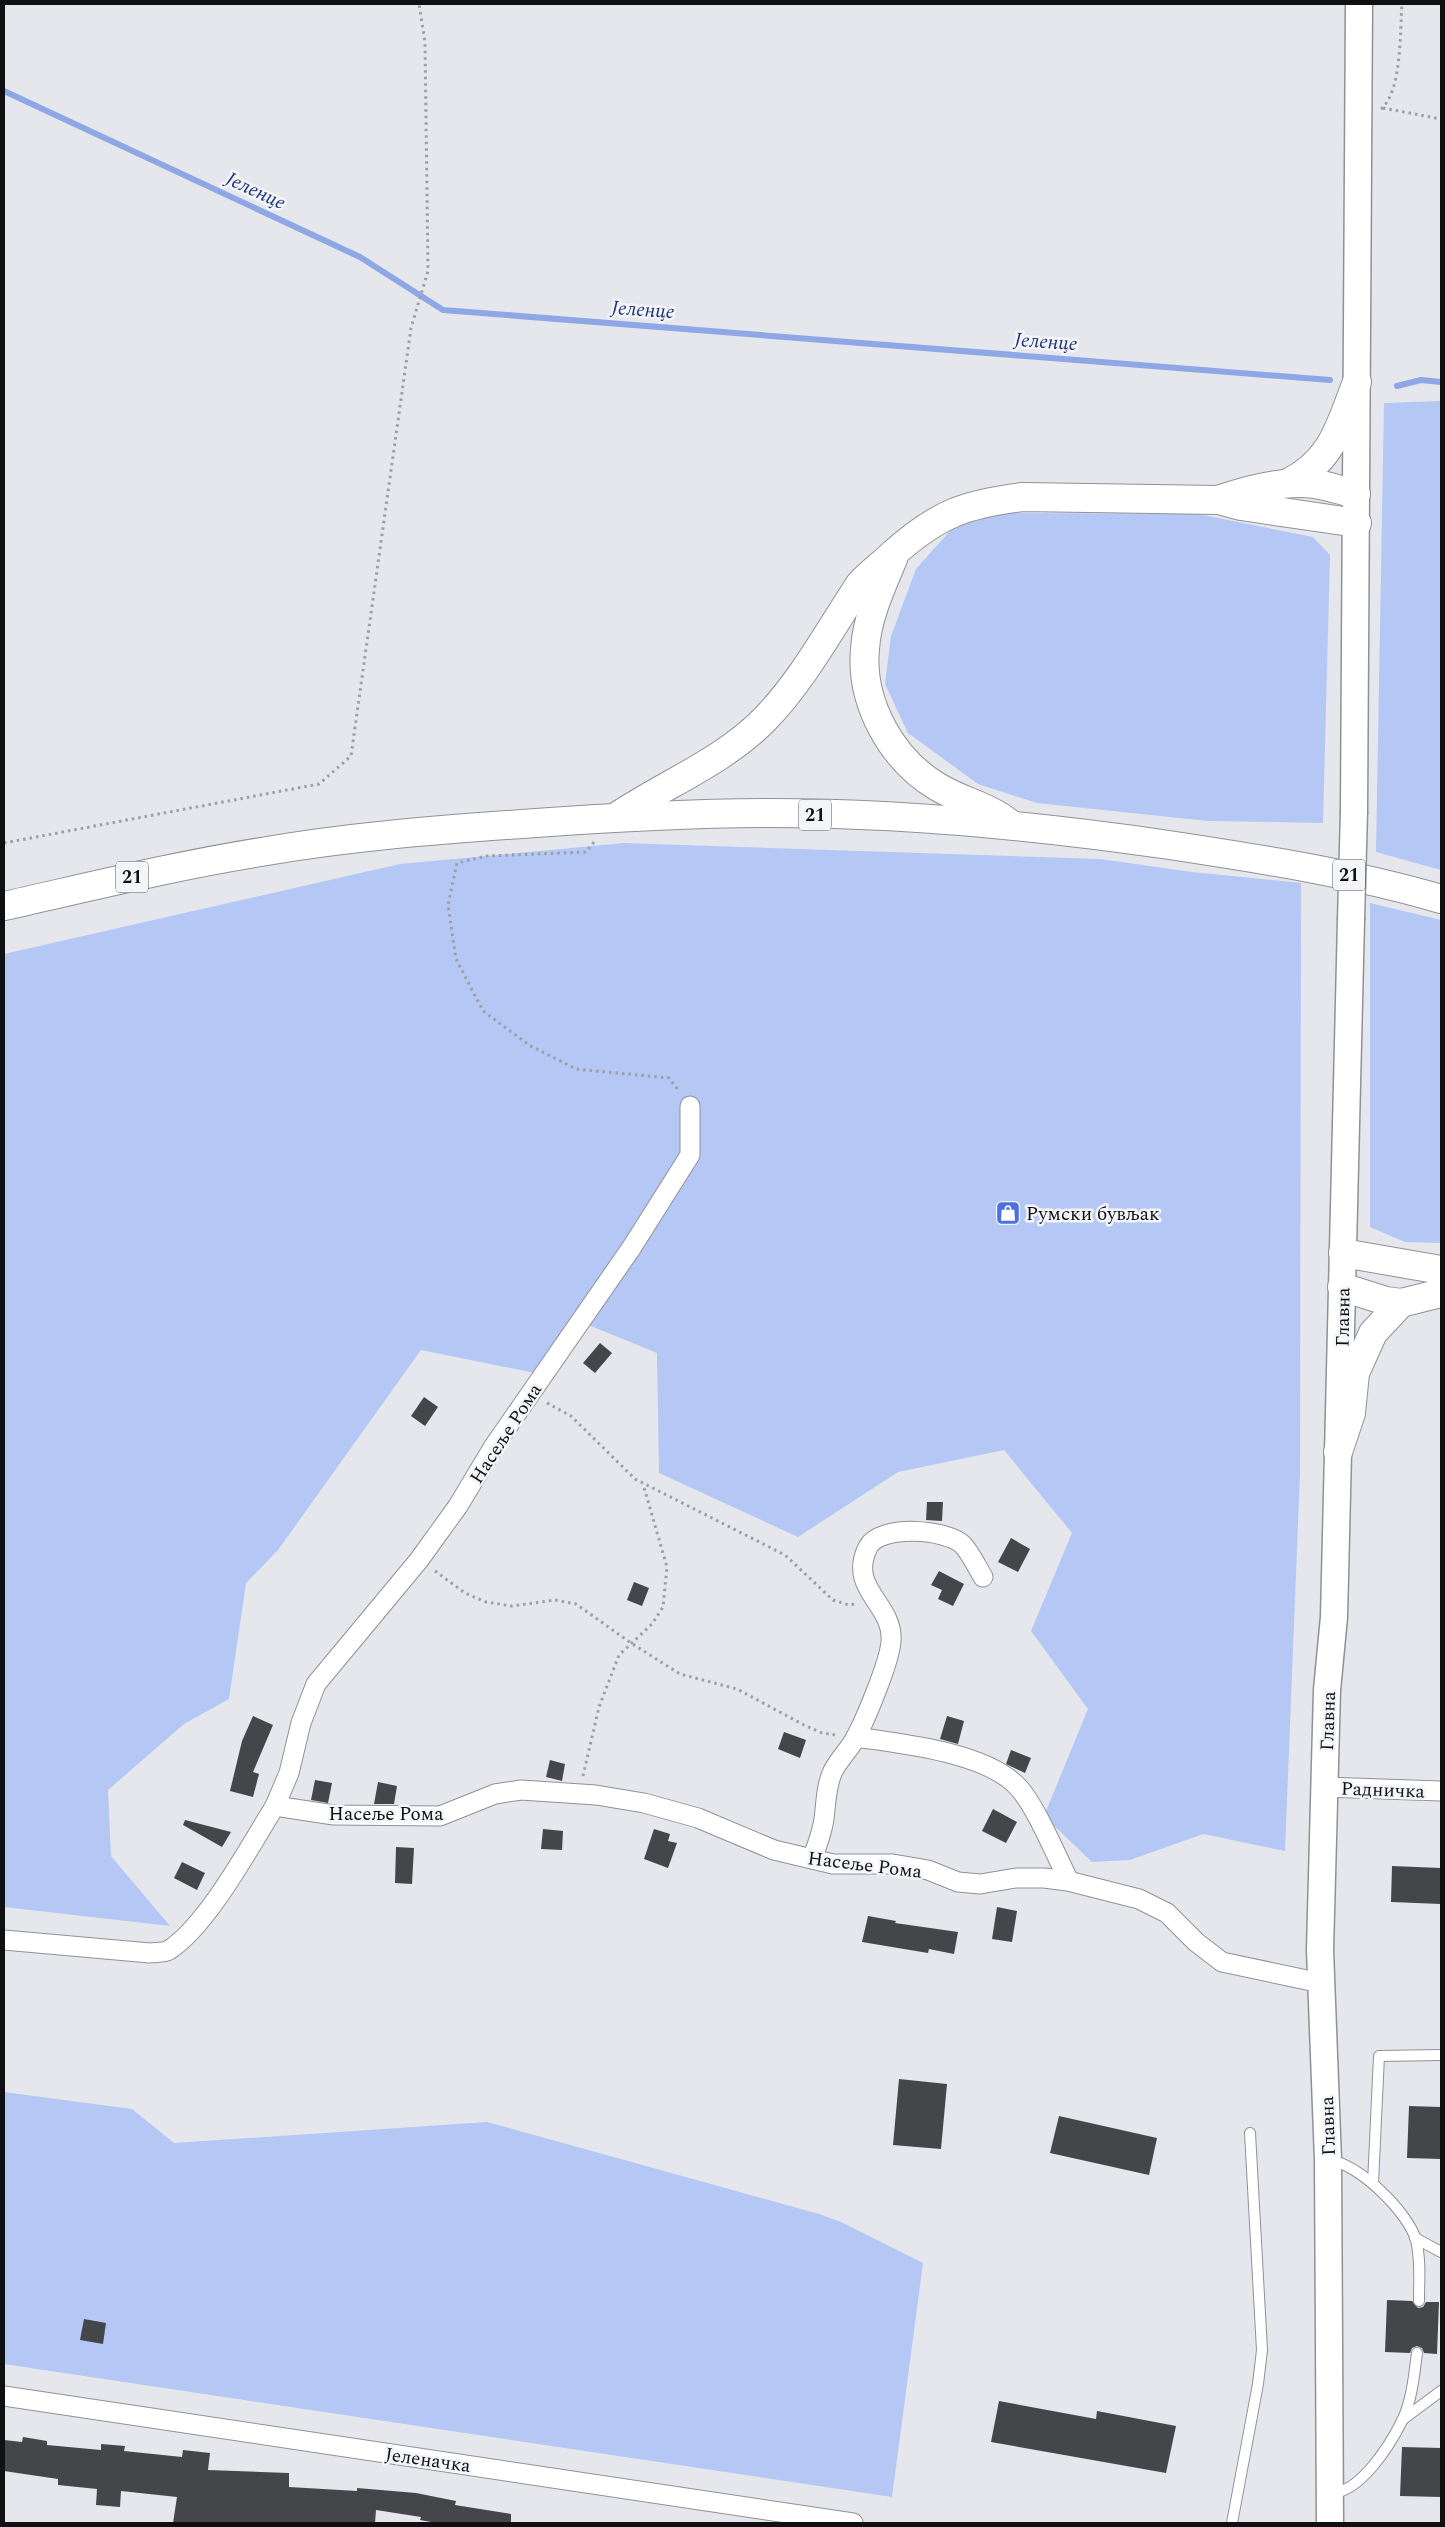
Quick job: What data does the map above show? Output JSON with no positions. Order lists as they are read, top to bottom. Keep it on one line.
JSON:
{"streets":{"main road":["21","Главна"],"street":["Насеље Рома","Радничка","Јеленачка"]},"crossings":[["Главна","Насеље Рома"],["Главна","Радничка"]],"water":["Јеленце"],"places":{"shop":["Румски бувљак"]}}
